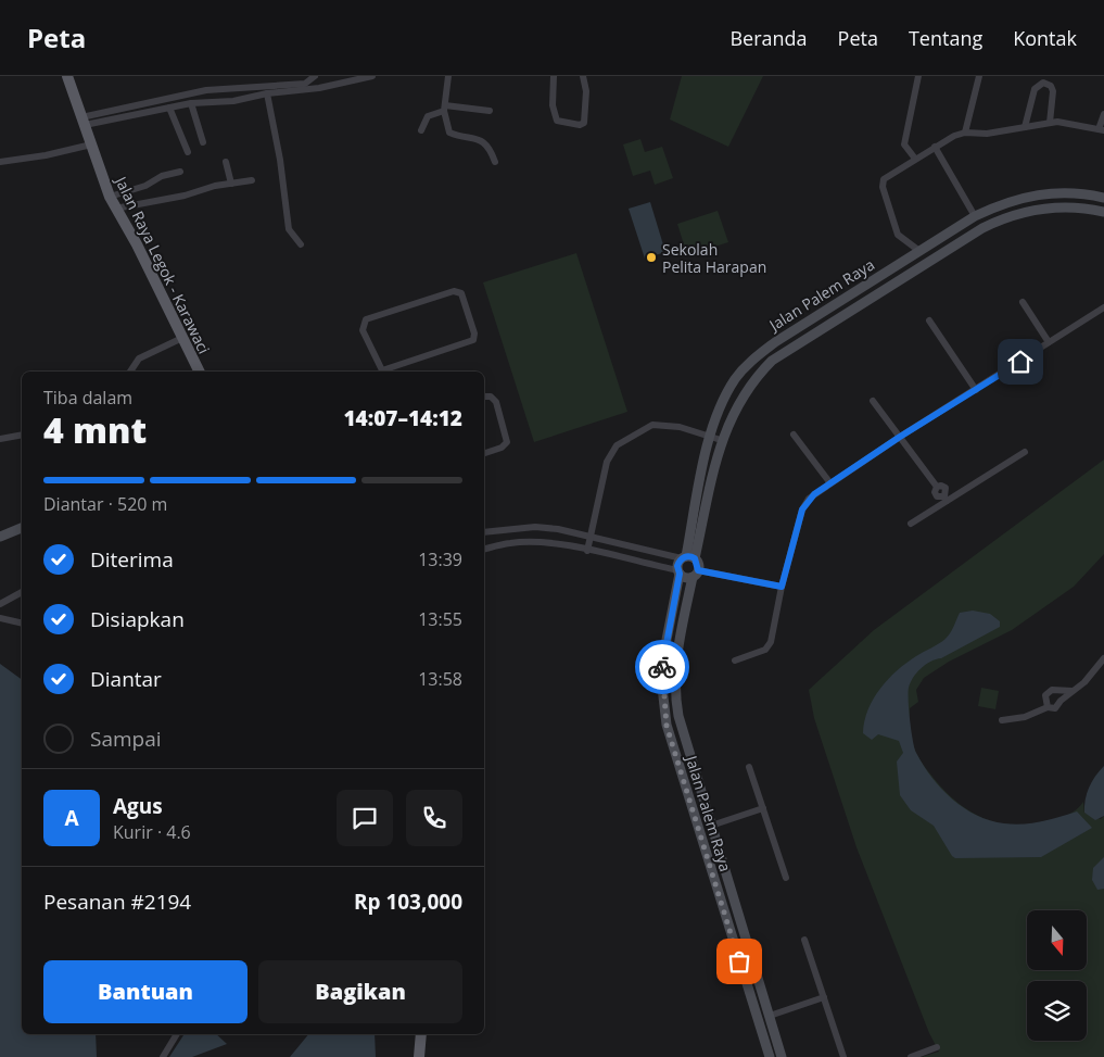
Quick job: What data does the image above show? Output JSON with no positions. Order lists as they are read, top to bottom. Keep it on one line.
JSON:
{"streets":{"main road":["Jalan Raya Legok - Karawaci"],"street":["Jalan Palem Raya"]},"places":["Sekolah Pelita Harapan"],"north":"bottom","page":{"header":"Peta","nav":["Beranda","Peta","Tentang","Kontak"],"heading":["4 mnt","Tiba dalam","14:07–14:12"],"panel":["Agus","Kurir · 4.6","Pesanan #2194","Rp 103,000"],"bar":"Diantar · 520 m","list":[["Diterima","13:39"],["Disiapkan","13:55"],["Diantar","13:58"],"Sampai"],"round":"A","buttons":["Bantuan","Bagikan"]}}
